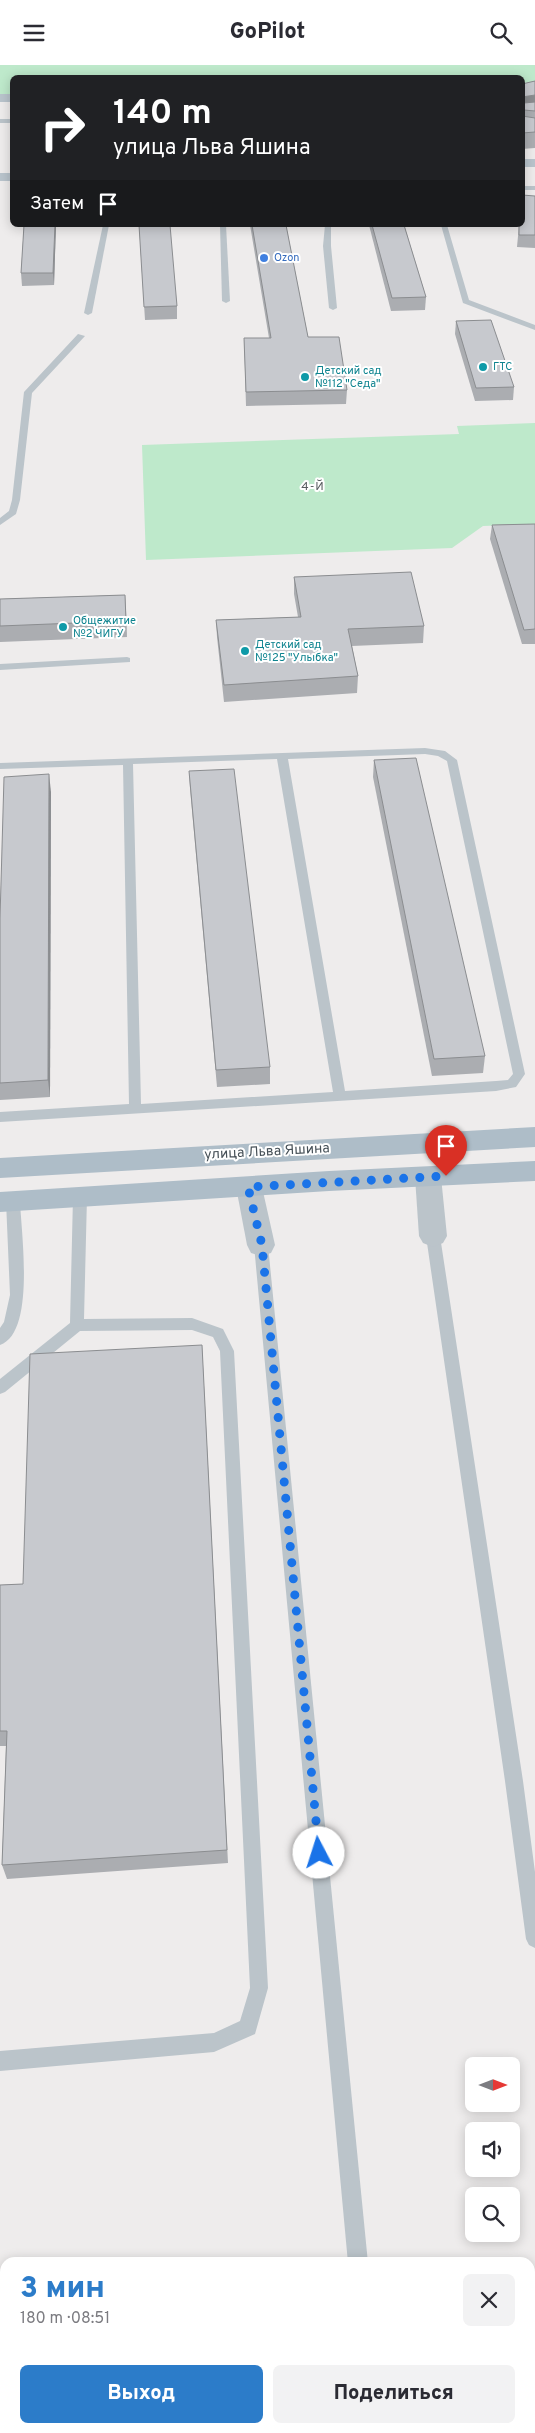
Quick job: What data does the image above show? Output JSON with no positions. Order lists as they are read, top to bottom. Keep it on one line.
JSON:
{"streets":{"main road":["улица Льва Яшина"]},"districts":["4-Й"],"places":["Ozon","ГТС","Детский сад №112 \"Седа\"","Общежитие №2 ЧИГУ","Детский сад №125 \"Улыбка\""],"north":"right","page":{"header":"GoPilot","turn":["140 m","улица Льва Яшина"],"then":"Затем","heading":["3 мин","180 m · 08:51"],"buttons":["Выход","Поделиться"]}}
